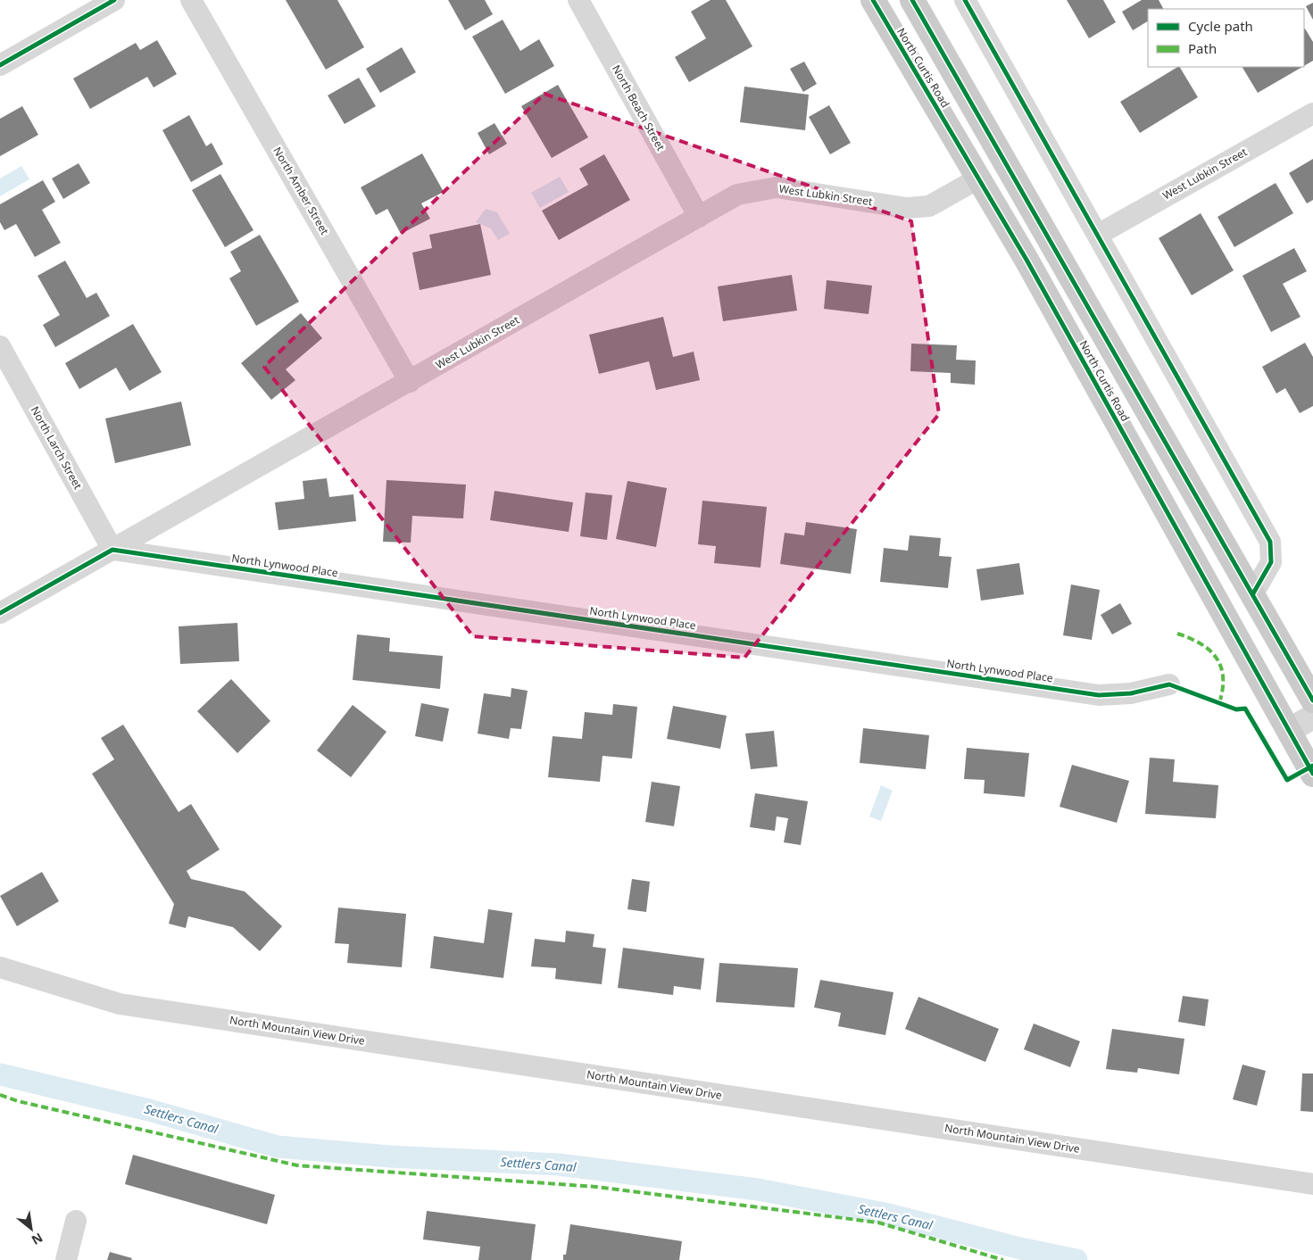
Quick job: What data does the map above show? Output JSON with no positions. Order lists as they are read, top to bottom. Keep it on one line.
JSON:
{"streets":{"main road":["North Curtis Road"],"street":["North Beach Street","West Lubkin Street","North Amber Street","North Larch Street","North Lynwood Place","North Mountain View Drive"]},"crossings":[["North Curtis Road","West Lubkin Street"],["North Beach Street","West Lubkin Street"],["West Lubkin Street","North Amber Street"],["West Lubkin Street","North Larch Street"],["West Lubkin Street","North Lynwood Place"],["North Larch Street","North Lynwood Place"]],"water":["Settlers Canal"],"legend":["Cycle path","Path"],"north":"bottom right"}
